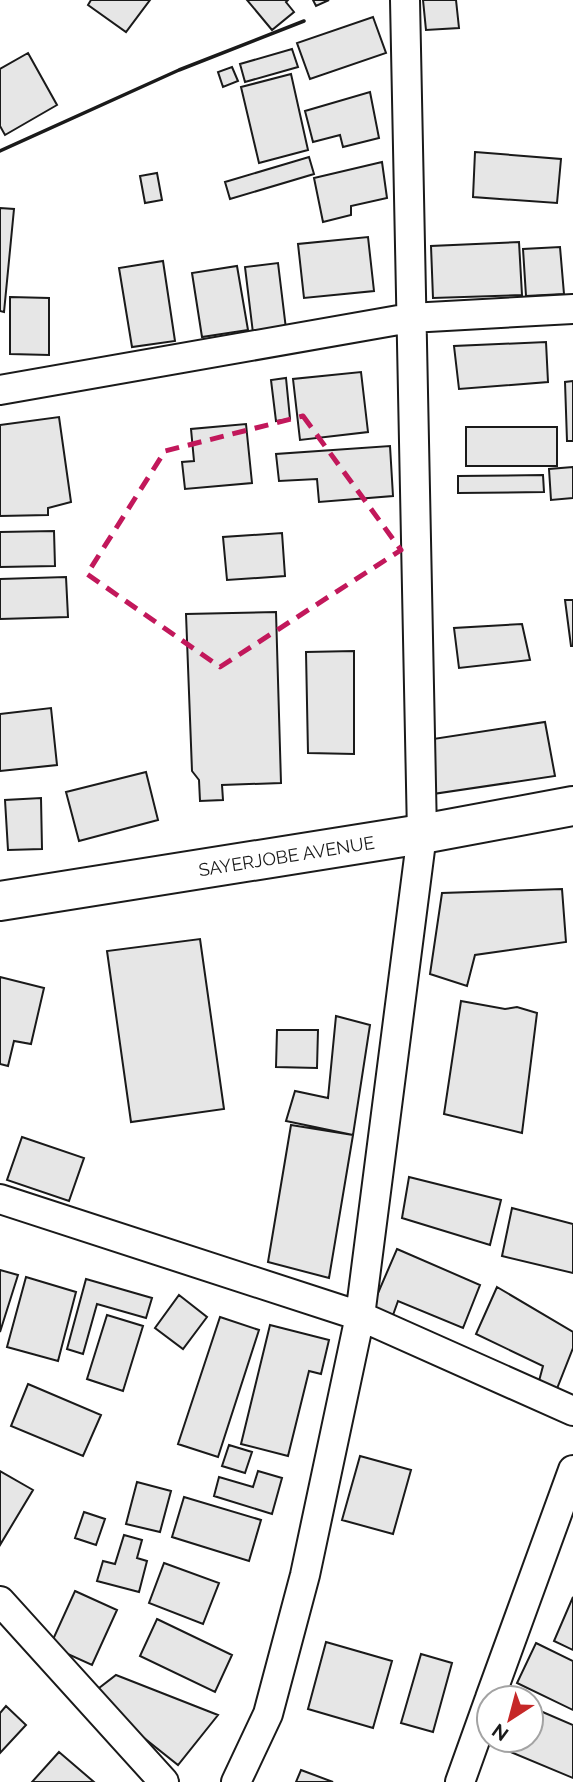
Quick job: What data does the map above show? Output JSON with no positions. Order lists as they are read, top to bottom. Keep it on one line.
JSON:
{"streets":{"main road":["SAYERJOBE AVENUE"]},"north":"bottom left"}
